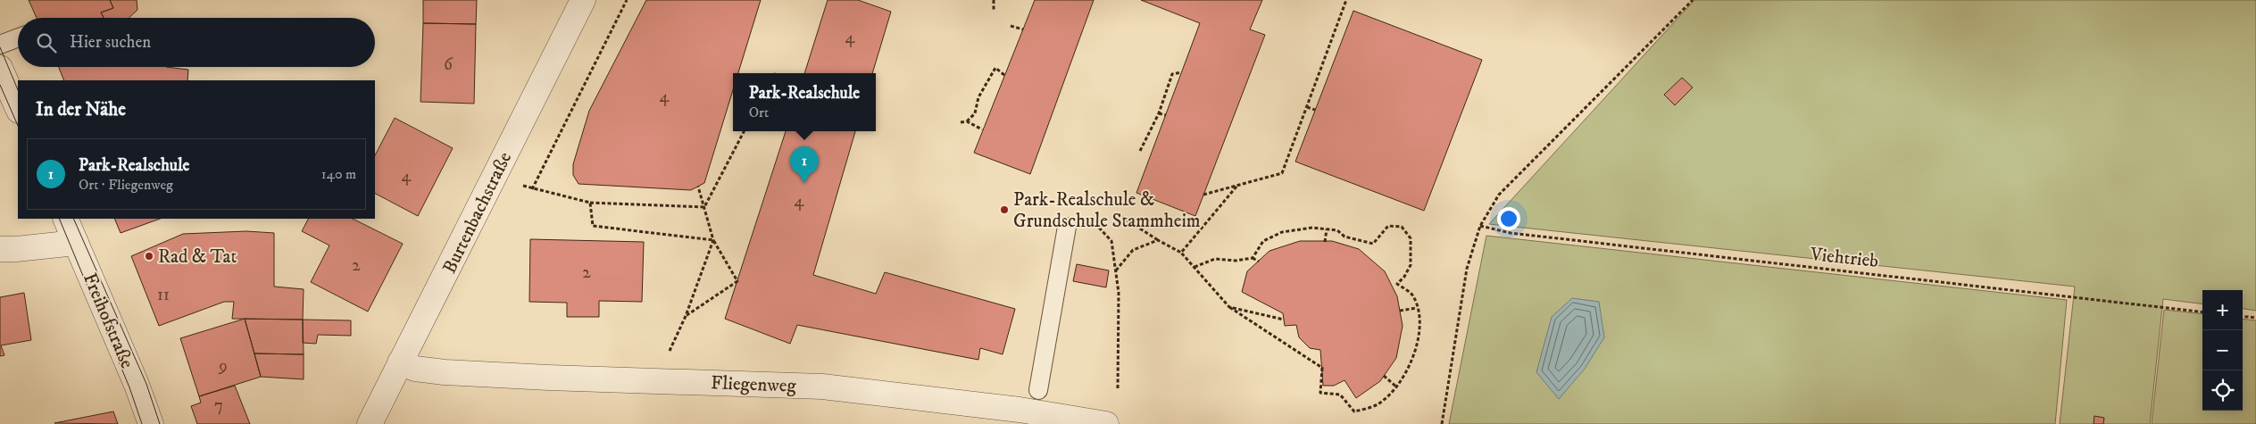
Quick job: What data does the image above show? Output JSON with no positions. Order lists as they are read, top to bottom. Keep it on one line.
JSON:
{"streets":{"street":["Burtenbachstraße","Freihofstraße","Fliegenweg"],"path":["Viehtrieb"]},"crossings":[["Burtenbachstraße","Fliegenweg"]],"places":["Park-Realschule & Grundschule Stammheim","Rad & Tat"],"house_numbers":["4","6","4","4","4","2","2","11","9","7"],"page":{"search":"Hier suchen","popup":["Park-Realschule","Ort"],"heading":"In der Nähe","list":[{"mark":"1","name":"Park-Realschule","note":"Ort · Fliegenweg","value":"140 m"}],"pins":"1","map_buttons":["+","−"]}}
